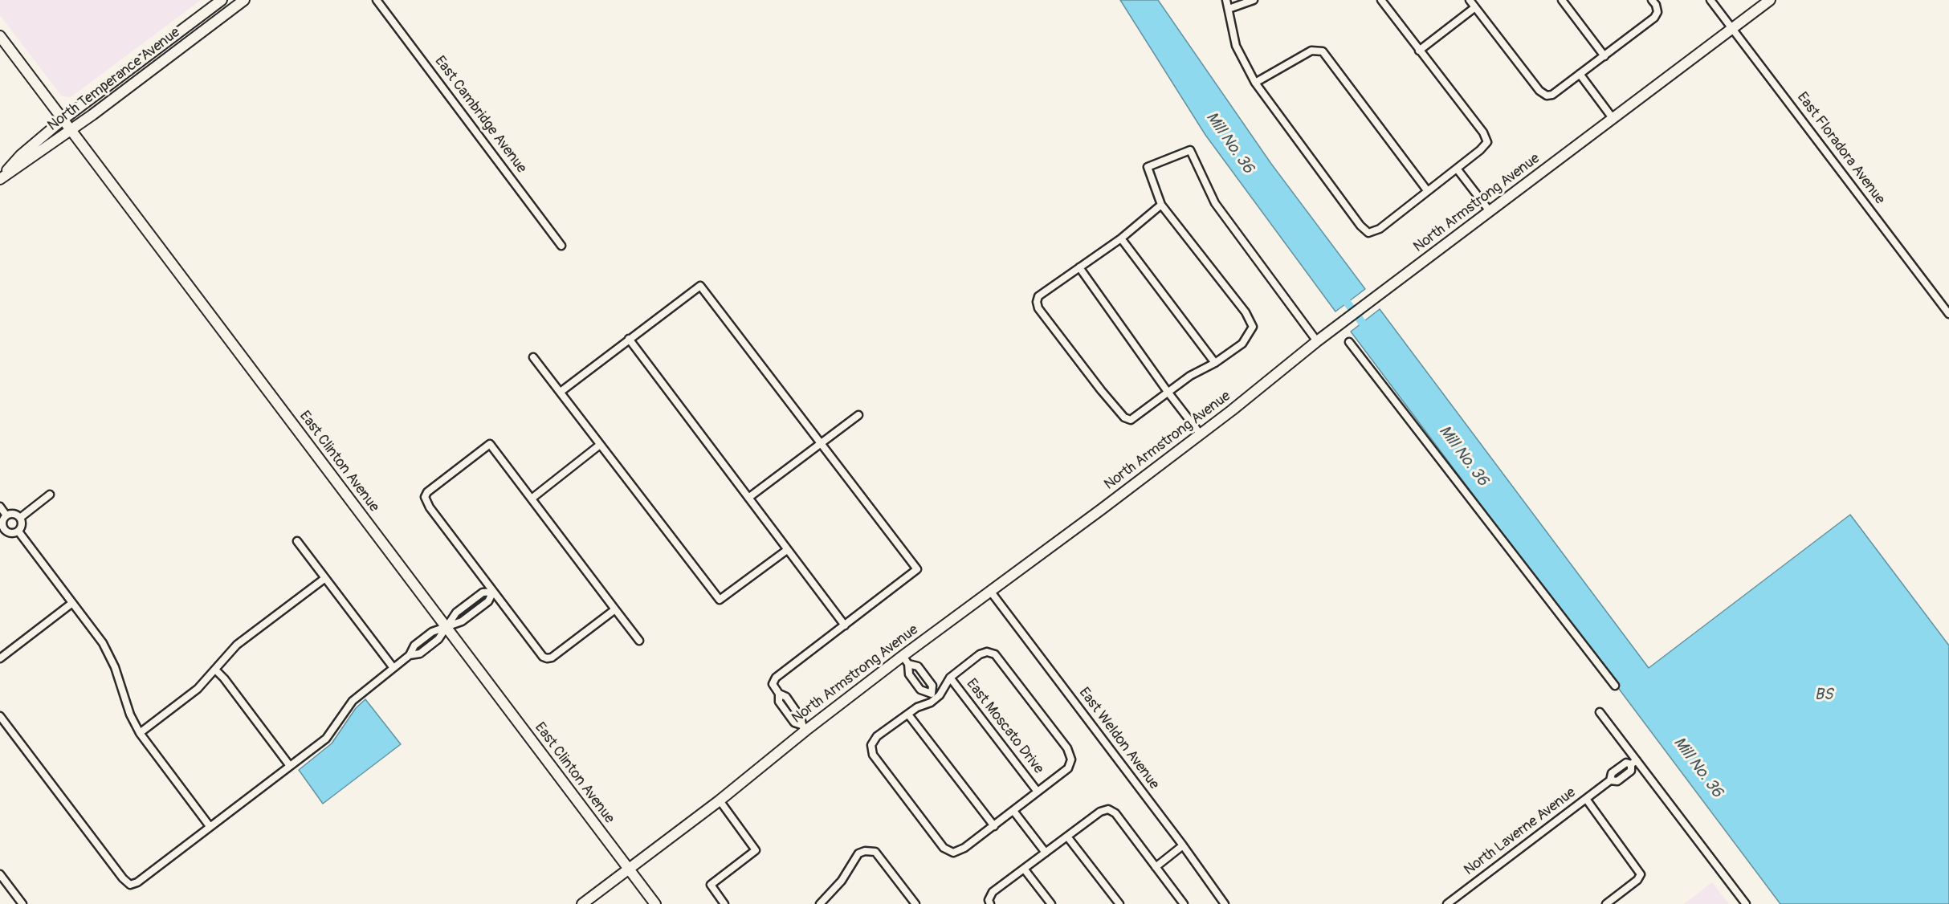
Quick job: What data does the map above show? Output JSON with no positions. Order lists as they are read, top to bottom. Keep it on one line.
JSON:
{"streets":{"street":["North Temperance Avenue","East Cambridge Avenue","East Floradora Avenue","North Armstrong Avenue","East Clinton Avenue","East Moscato Drive","East Weldon Avenue","North Laverne Avenue"]},"crossings":[["North Temperance Avenue","East Clinton Avenue"],["East Floradora Avenue","North Armstrong Avenue"],["North Armstrong Avenue","East Clinton Avenue"],["North Armstrong Avenue","East Weldon Avenue"]],"water":["Mill No. 36","BS"]}
